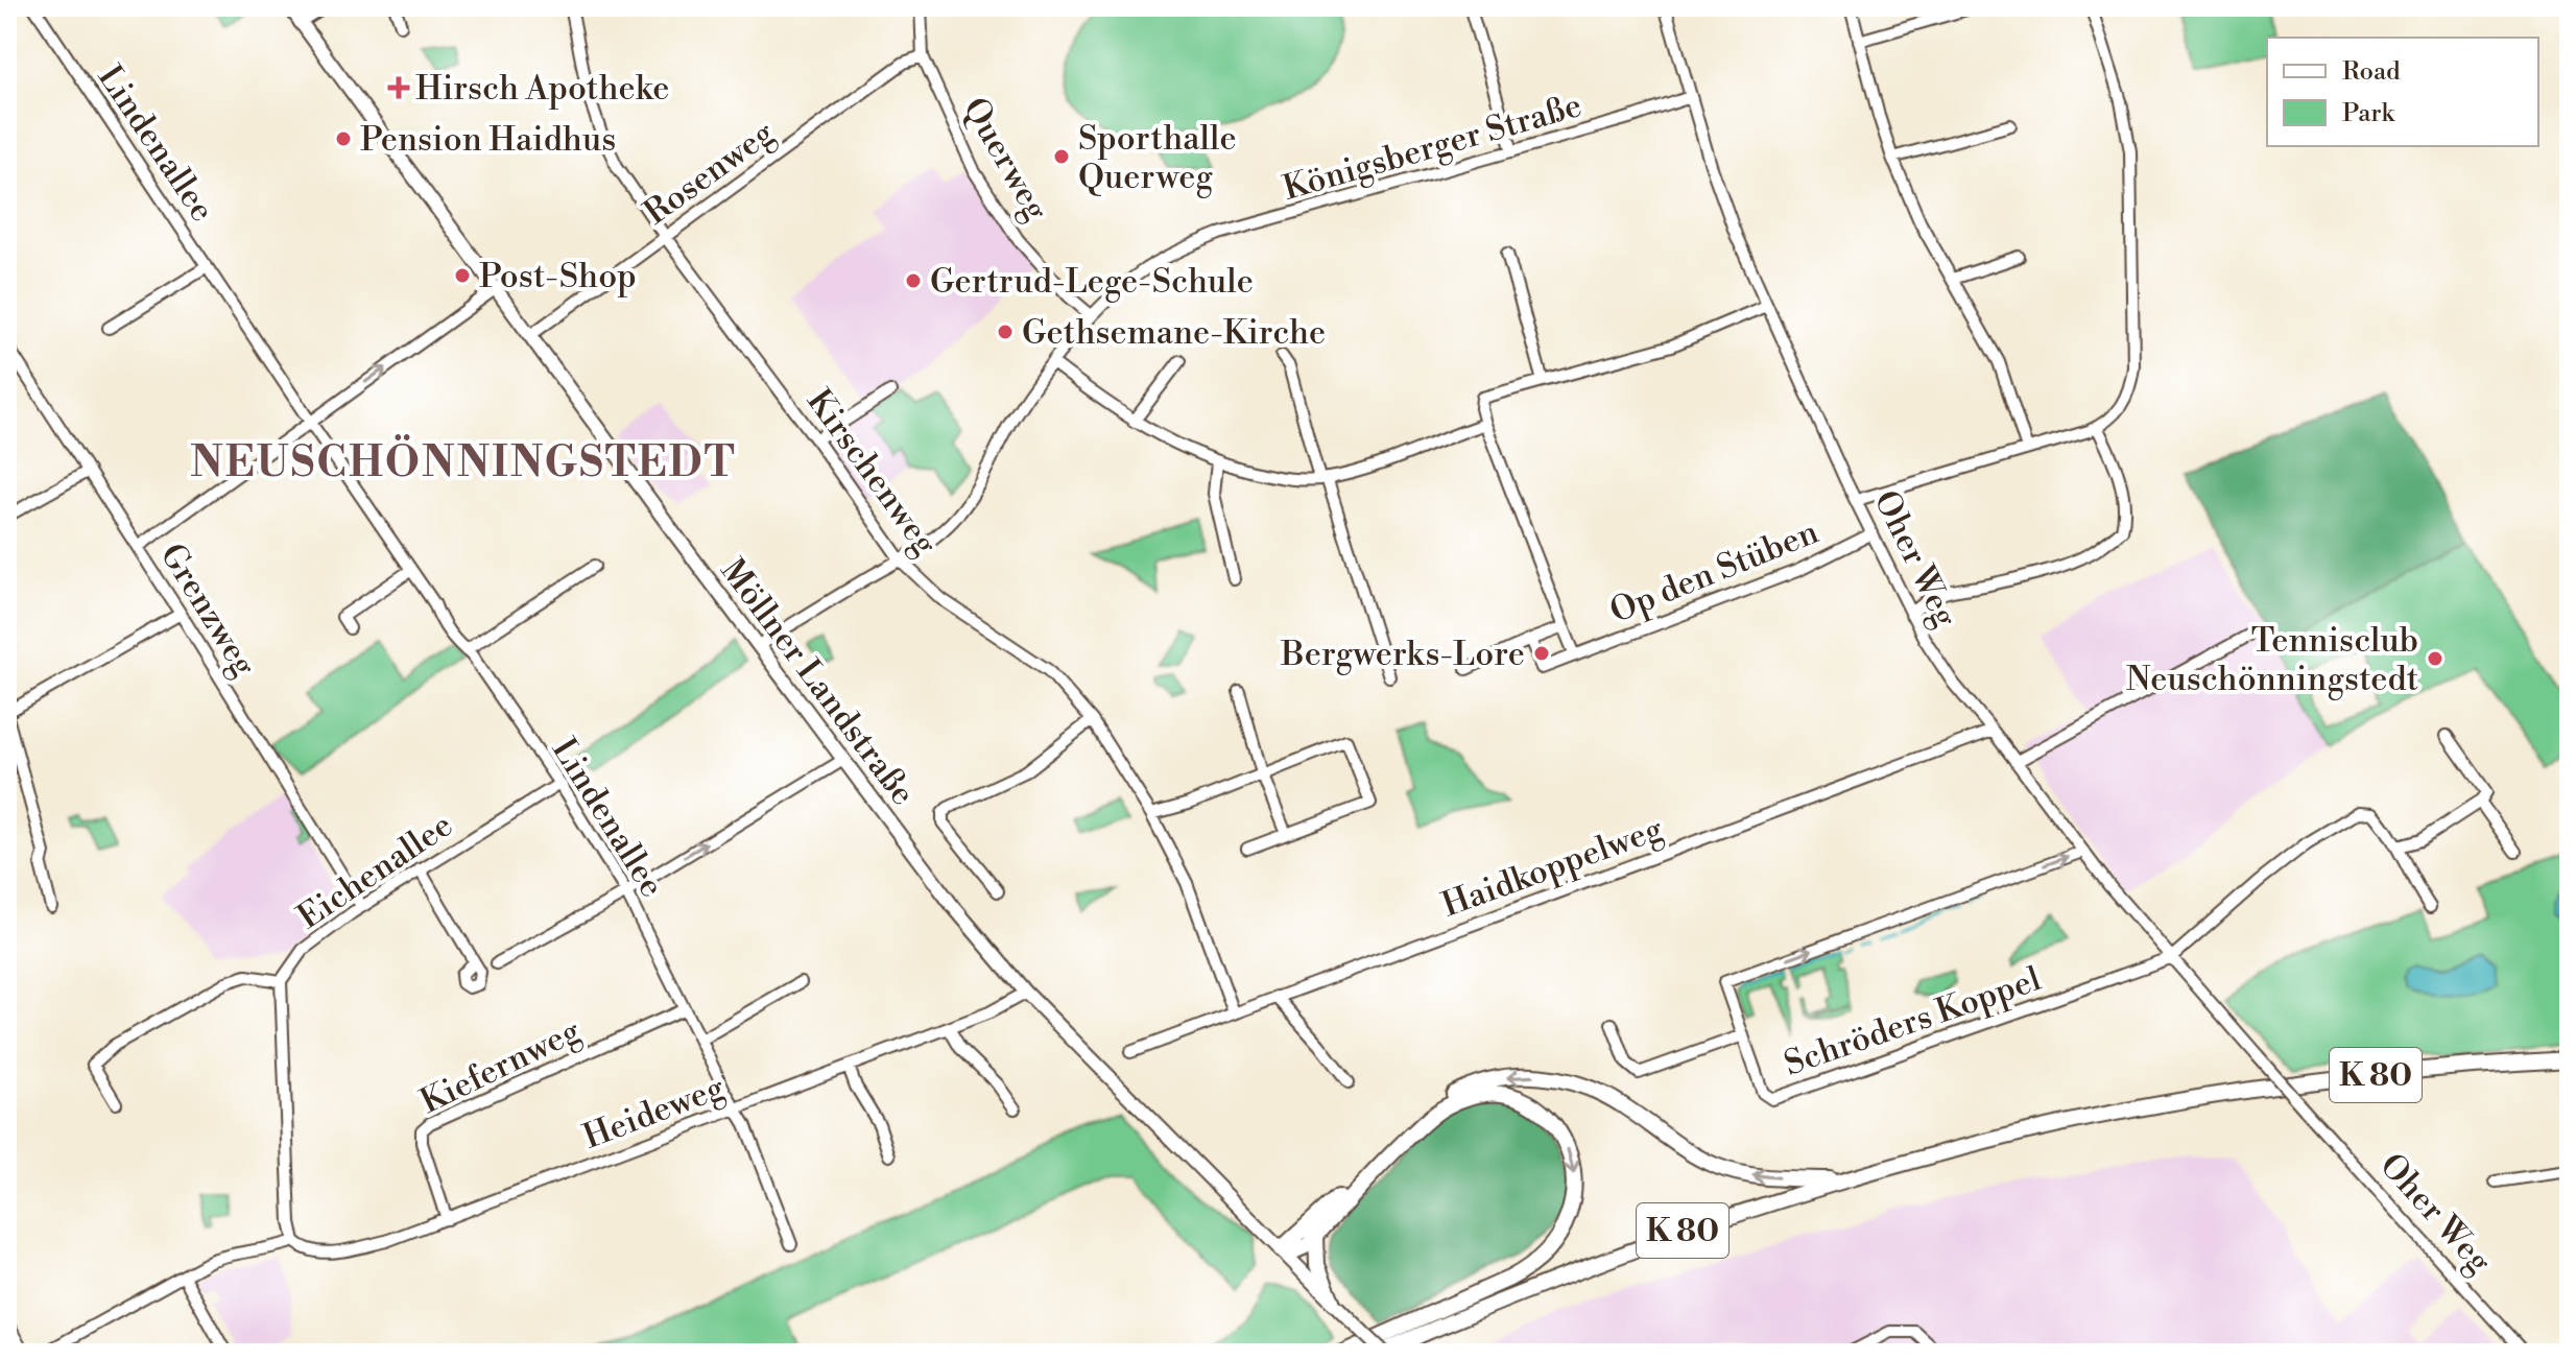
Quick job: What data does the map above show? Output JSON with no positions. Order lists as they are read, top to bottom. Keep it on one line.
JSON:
{"streets":{"highway":["K 80"],"main road":["Möllner Landstraße"],"street":["Lindenallee","Königsberger Straße","Querweg","Rosenweg","Kirschenweg","Oher Weg","Op den Stüben","Grenzweg","Haidkoppelweg","Eichenallee","Schröders Koppel","Kiefernweg","Heideweg"]},"crossings":[["Lindenallee","Eichenallee"],["Lindenallee","Kiefernweg"],["Lindenallee","Heideweg"],["Königsberger Straße","Querweg"],["Königsberger Straße","Kirschenweg"],["Königsberger Straße","Oher Weg"],["Königsberger Straße","Möllner Landstraße"],["Querweg","Rosenweg"],["Rosenweg","Kirschenweg"],["Rosenweg","Möllner Landstraße"],["Kirschenweg","Haidkoppelweg"],["Oher Weg","Op den Stüben"],["Oher Weg","Haidkoppelweg"],["Oher Weg","Schröders Koppel"],["Grenzweg","Eichenallee"],["Möllner Landstraße","Heideweg"],["Kiefernweg","Heideweg"]],"one_way":["Schröders Koppel"],"districts":["NEUSCHÖNNINGSTEDT"],"places":{"health":["Hirsch Apotheke"],"other":["Pension Haidhus","Sporthalle Querweg","Post-Shop","Gertrud-Lege-Schule","Gethsemane-Kirche","Bergwerks-Lore","Tennisclub Neuschönningstedt"]},"legend":["Road","Park"]}
